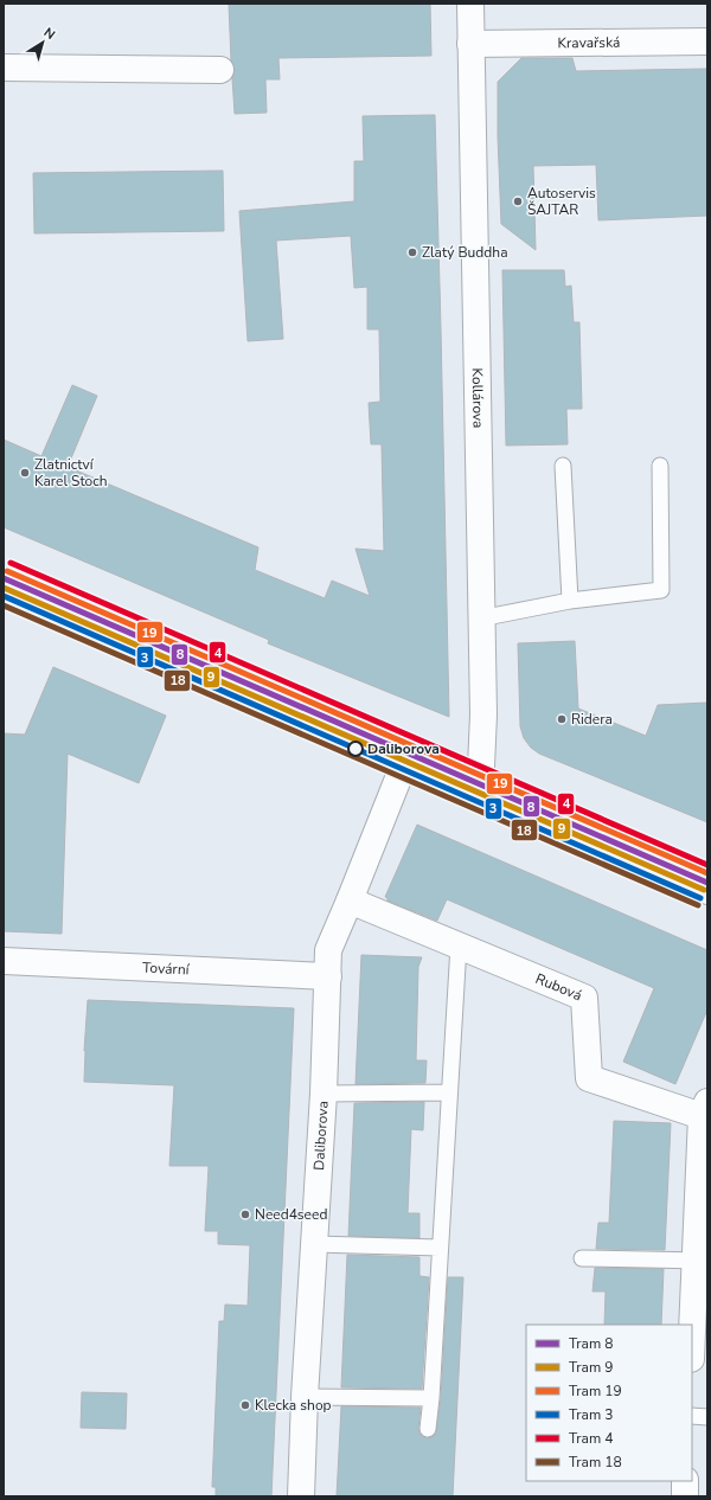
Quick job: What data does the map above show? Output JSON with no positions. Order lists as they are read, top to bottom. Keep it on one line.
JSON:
{"streets":{"street":["Kravařská","Kollárova","Tovární","Rubová","Daliborova"]},"crossings":[["Kravařská","Kollárova"],["Tovární","Daliborova"],["Rubová","Daliborova"]],"places":["Autoservis ŠAJTAR","Zlatý Buddha","Zlatnictví Karel Stoch","Ridera","Daliborova","Need4seed","Klecka shop"],"lines":["tram line 4","tram line 19","tram line 8","tram line 9","tram line 3","tram line 18"],"legend":["Tram 8","Tram 9","Tram 19","Tram 3","Tram 4","Tram 18"],"north":"top right"}
